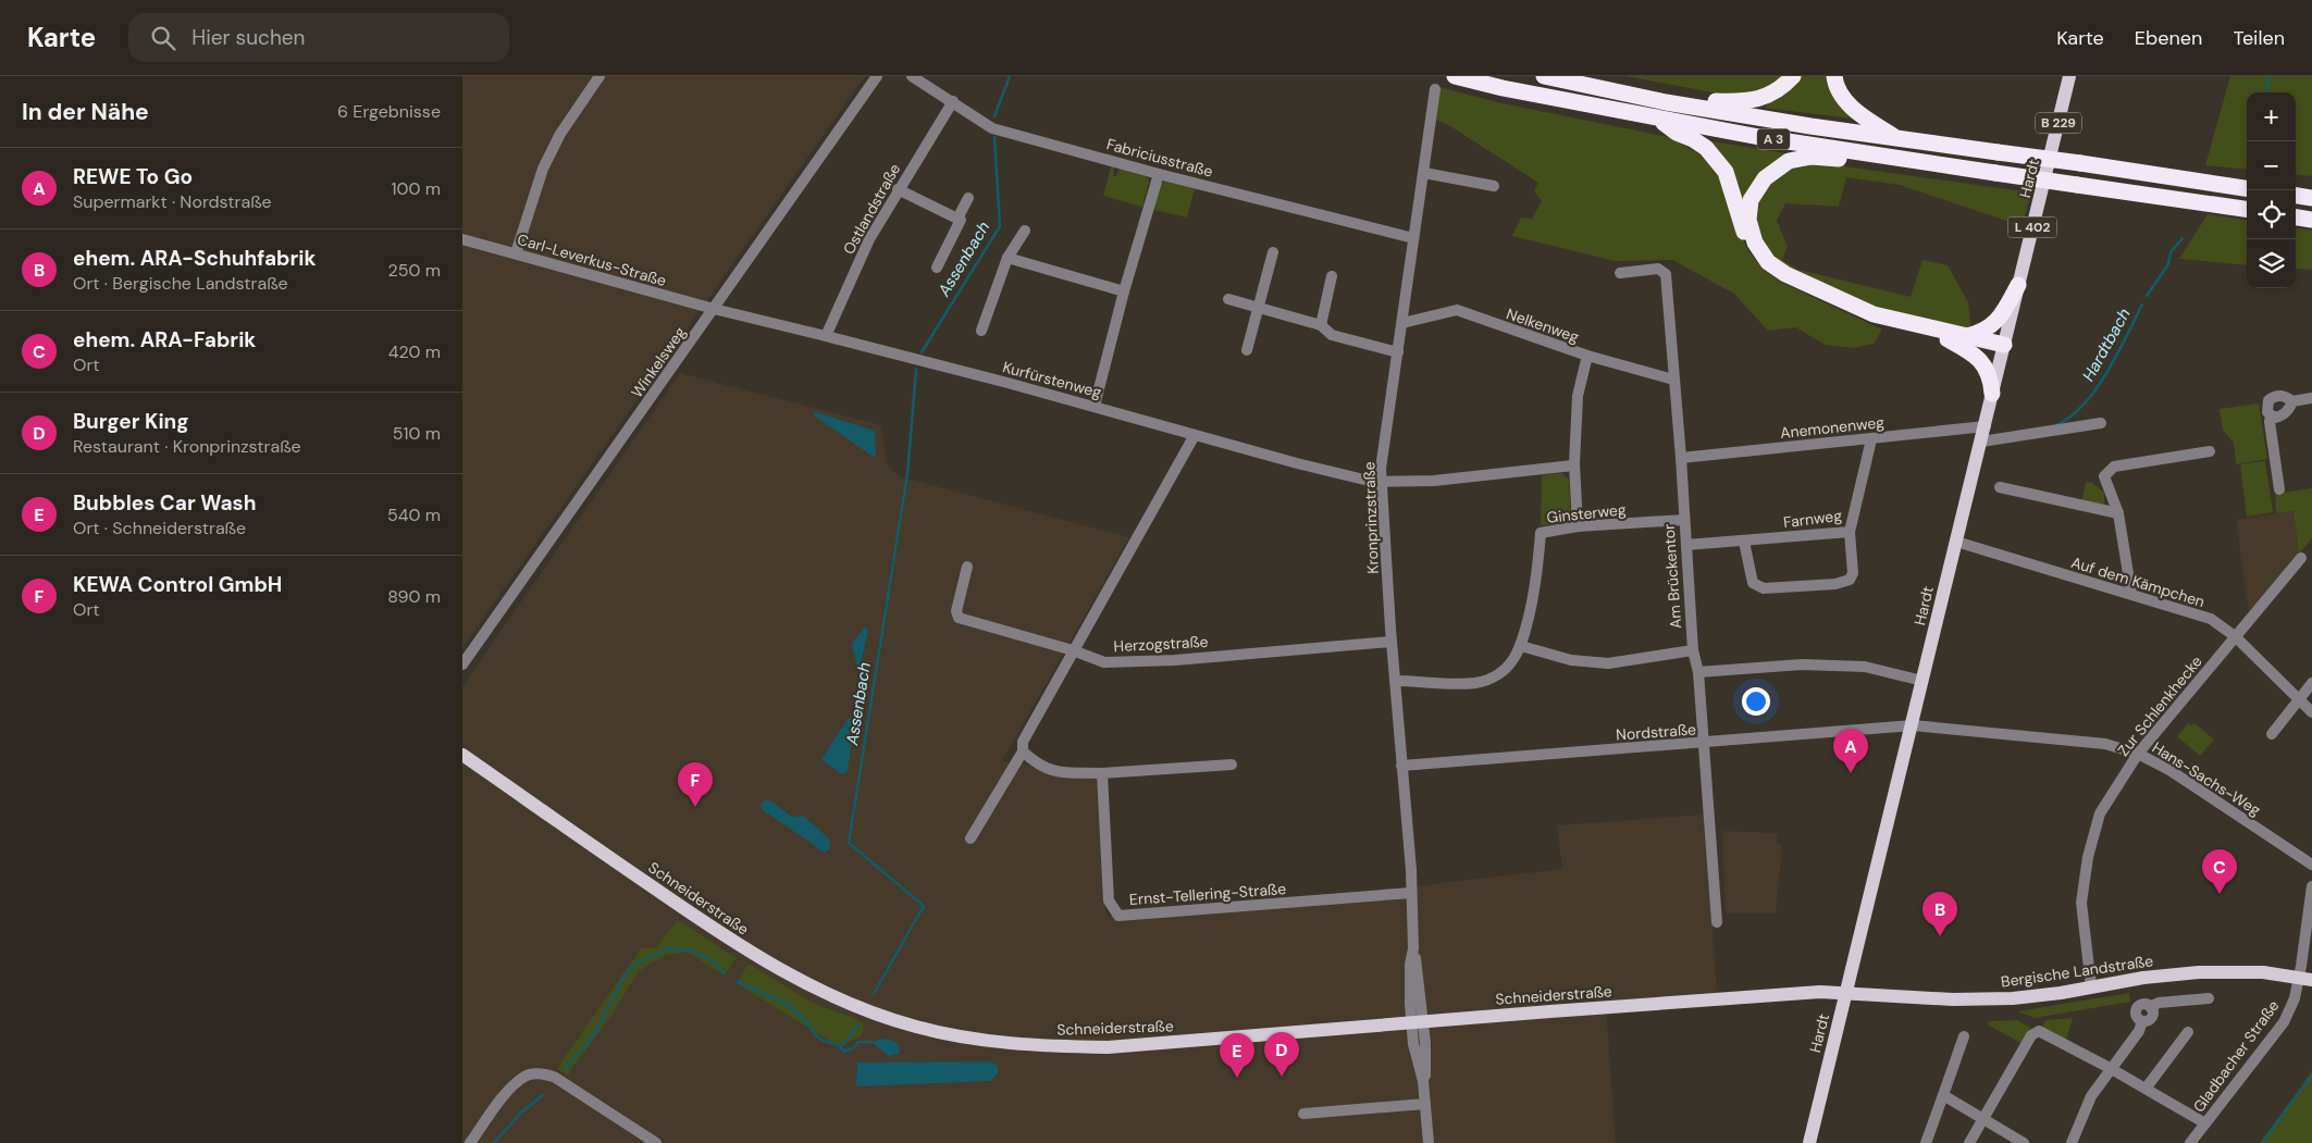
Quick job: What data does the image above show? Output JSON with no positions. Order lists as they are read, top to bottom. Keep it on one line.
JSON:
{"streets":{"highway":["A 3"],"main road":["B 229","Hardt","L 402","Schneiderstraße","Bergische Landstraße"],"street":["Fabriciusstraße","Ostlandstraße","Carl-Leverkus-Straße","Nelkenweg","Winkelsweg","Kurfürstenweg","Anemonenweg","Ginsterweg","Kronprinzstraße","Farnweg","Am Brückentor","Auf dem Kämpchen","Herzogstraße","Zur Schlenkhecke","Nordstraße","Hans-Sachs-Weg","Ernst-Tellering-Straße","Gladbacher Straße"]},"crossings":[["Fabriciusstraße","Ostlandstraße"],["Fabriciusstraße","Kronprinzstraße"],["Hardt","Anemonenweg"],["Hardt","Auf dem Kämpchen"],["Hardt","Nordstraße"],["Hardt","Hans-Sachs-Weg"],["Hardt","Schneiderstraße"],["Hardt","Bergische Landstraße"],["Ostlandstraße","Kurfürstenweg"],["Carl-Leverkus-Straße","Winkelsweg"],["Carl-Leverkus-Straße","Kurfürstenweg"],["Nelkenweg","Kronprinzstraße"],["Nelkenweg","Am Brückentor"],["Winkelsweg","Kurfürstenweg"],["Kurfürstenweg","Kronprinzstraße"],["Anemonenweg","Farnweg"],["Anemonenweg","Am Brückentor"],["Ginsterweg","Am Brückentor"],["Kronprinzstraße","Herzogstraße"],["Kronprinzstraße","Nordstraße"],["Kronprinzstraße","Ernst-Tellering-Straße"],["Kronprinzstraße","Schneiderstraße"],["Farnweg","Am Brückentor"],["Am Brückentor","Nordstraße"],["Auf dem Kämpchen","Zur Schlenkhecke"],["Zur Schlenkhecke","Hans-Sachs-Weg"],["Zur Schlenkhecke","Bergische Landstraße"],["Nordstraße","Hans-Sachs-Weg"],["Schneiderstraße","Bergische Landstraße"],["Bergische Landstraße","Gladbacher Straße"]],"water":["Assenbach","Hardtbach"],"page":{"header":"Karte","search":"Hier suchen","nav":["Karte","Ebenen","Teilen"],"heading":["In der Nähe","6 Ergebnisse"],"map_buttons":["+","−"],"list":[{"mark":"A","name":"REWE To Go","note":"Supermarkt · Nordstraße","value":"100 m"},{"mark":"B","name":"ehem. ARA-Schuhfabrik","note":"Ort · Bergische Landstraße","value":"250 m"},{"mark":"C","name":"ehem. ARA-Fabrik","note":"Ort","value":"420 m"},{"mark":"D","name":"Burger King","note":"Restaurant · Kronprinzstraße","value":"510 m"},{"mark":"E","name":"Bubbles Car Wash","note":"Ort · Schneiderstraße","value":"540 m"},{"mark":"F","name":"KEWA Control GmbH","note":"Ort","value":"890 m"}],"pins":["A","F","C","B","D","E"]}}
